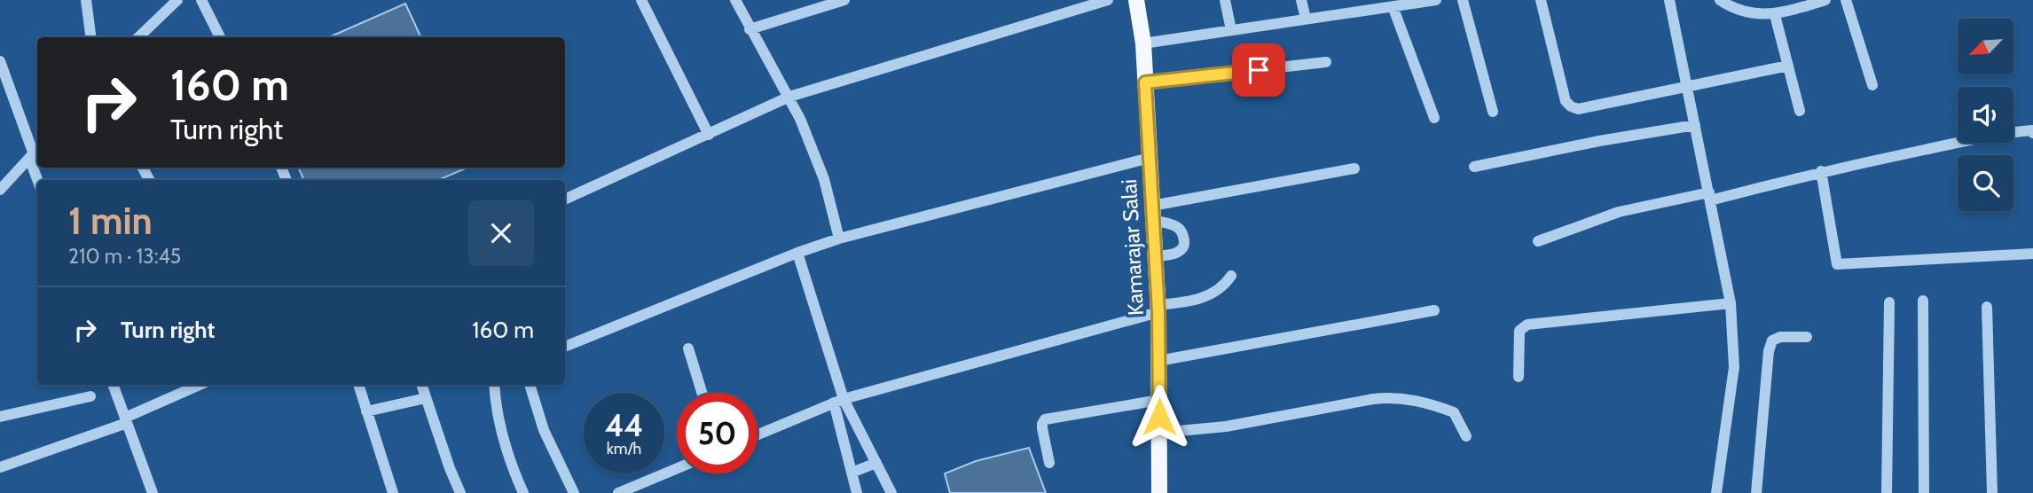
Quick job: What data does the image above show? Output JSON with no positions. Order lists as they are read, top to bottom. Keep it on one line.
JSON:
{"streets":{"main road":["Kamarajar Salai"]},"north":"bottom left","page":{"turn":["160 m","Turn right"],"heading":["1 min","210 m · 13:45"],"list":[{"name":"Turn right","value":"160 m"}],"speed":"44 km/h","limit":"50"}}
